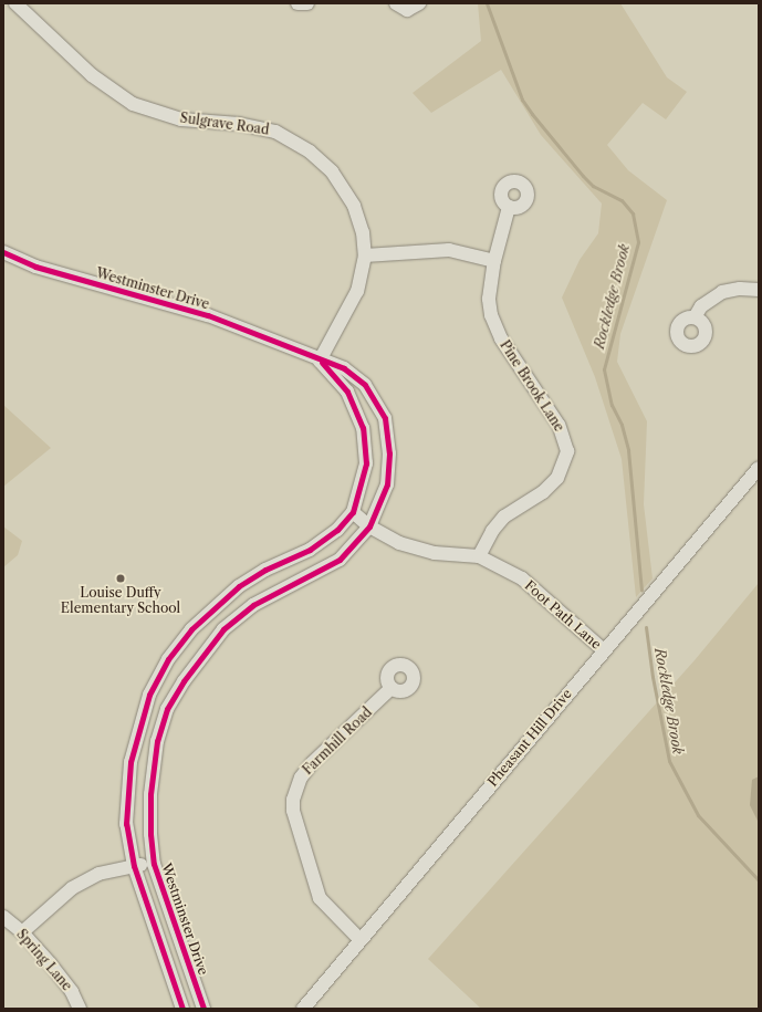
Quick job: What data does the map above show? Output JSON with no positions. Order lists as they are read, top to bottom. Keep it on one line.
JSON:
{"streets":{"street":["Sulgrave Road","Westminster Drive","Pine Brook Lane","Foot Path Lane","Pheasant Hill Drive","Farmhill Road","Spring Lane"]},"crossings":[["Sulgrave Road","Westminster Drive"],["Westminster Drive","Foot Path Lane"],["Pine Brook Lane","Foot Path Lane"],["Foot Path Lane","Pheasant Hill Drive"],["Pheasant Hill Drive","Farmhill Road"]],"water":["Rockledge Brook"],"places":["Louise Duffy Elementary School"]}
